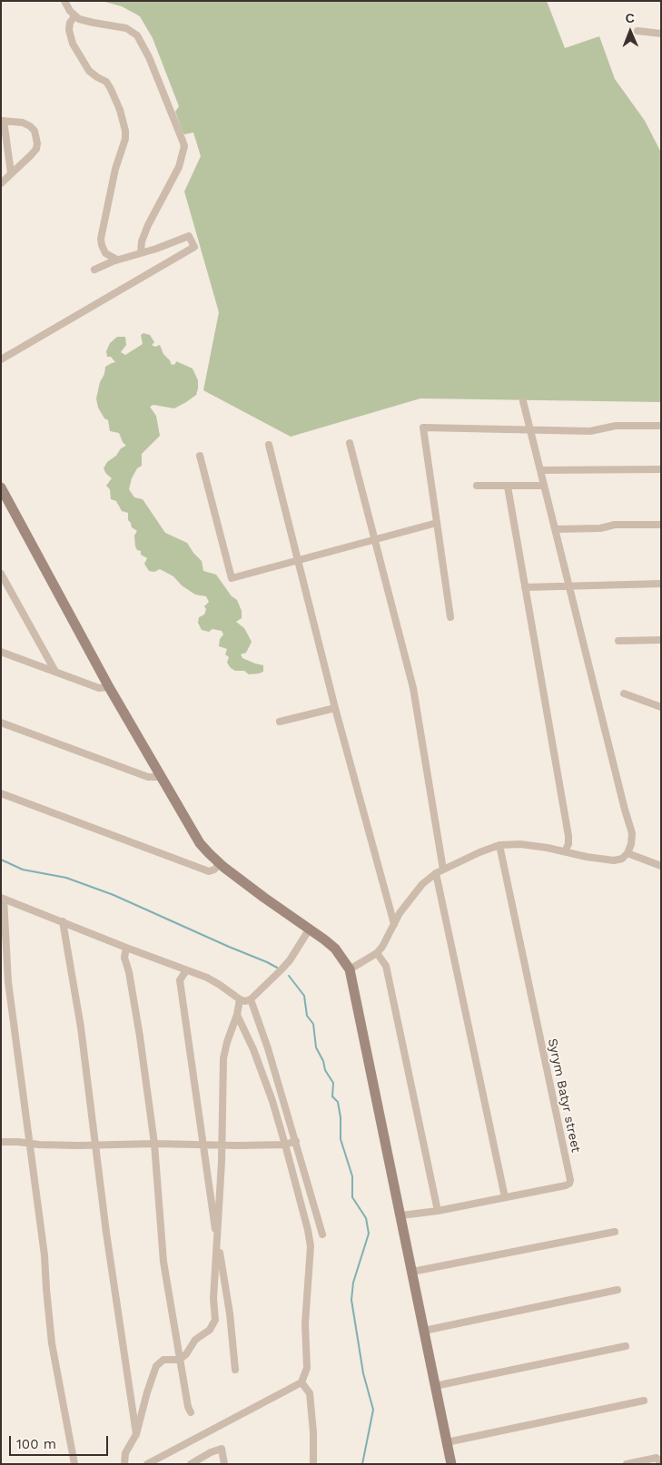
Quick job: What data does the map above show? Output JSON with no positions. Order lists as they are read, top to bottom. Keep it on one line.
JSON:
{"streets":{"street":["Syrym Batyr street"]},"scale_bar":"100 m","north":"top"}
